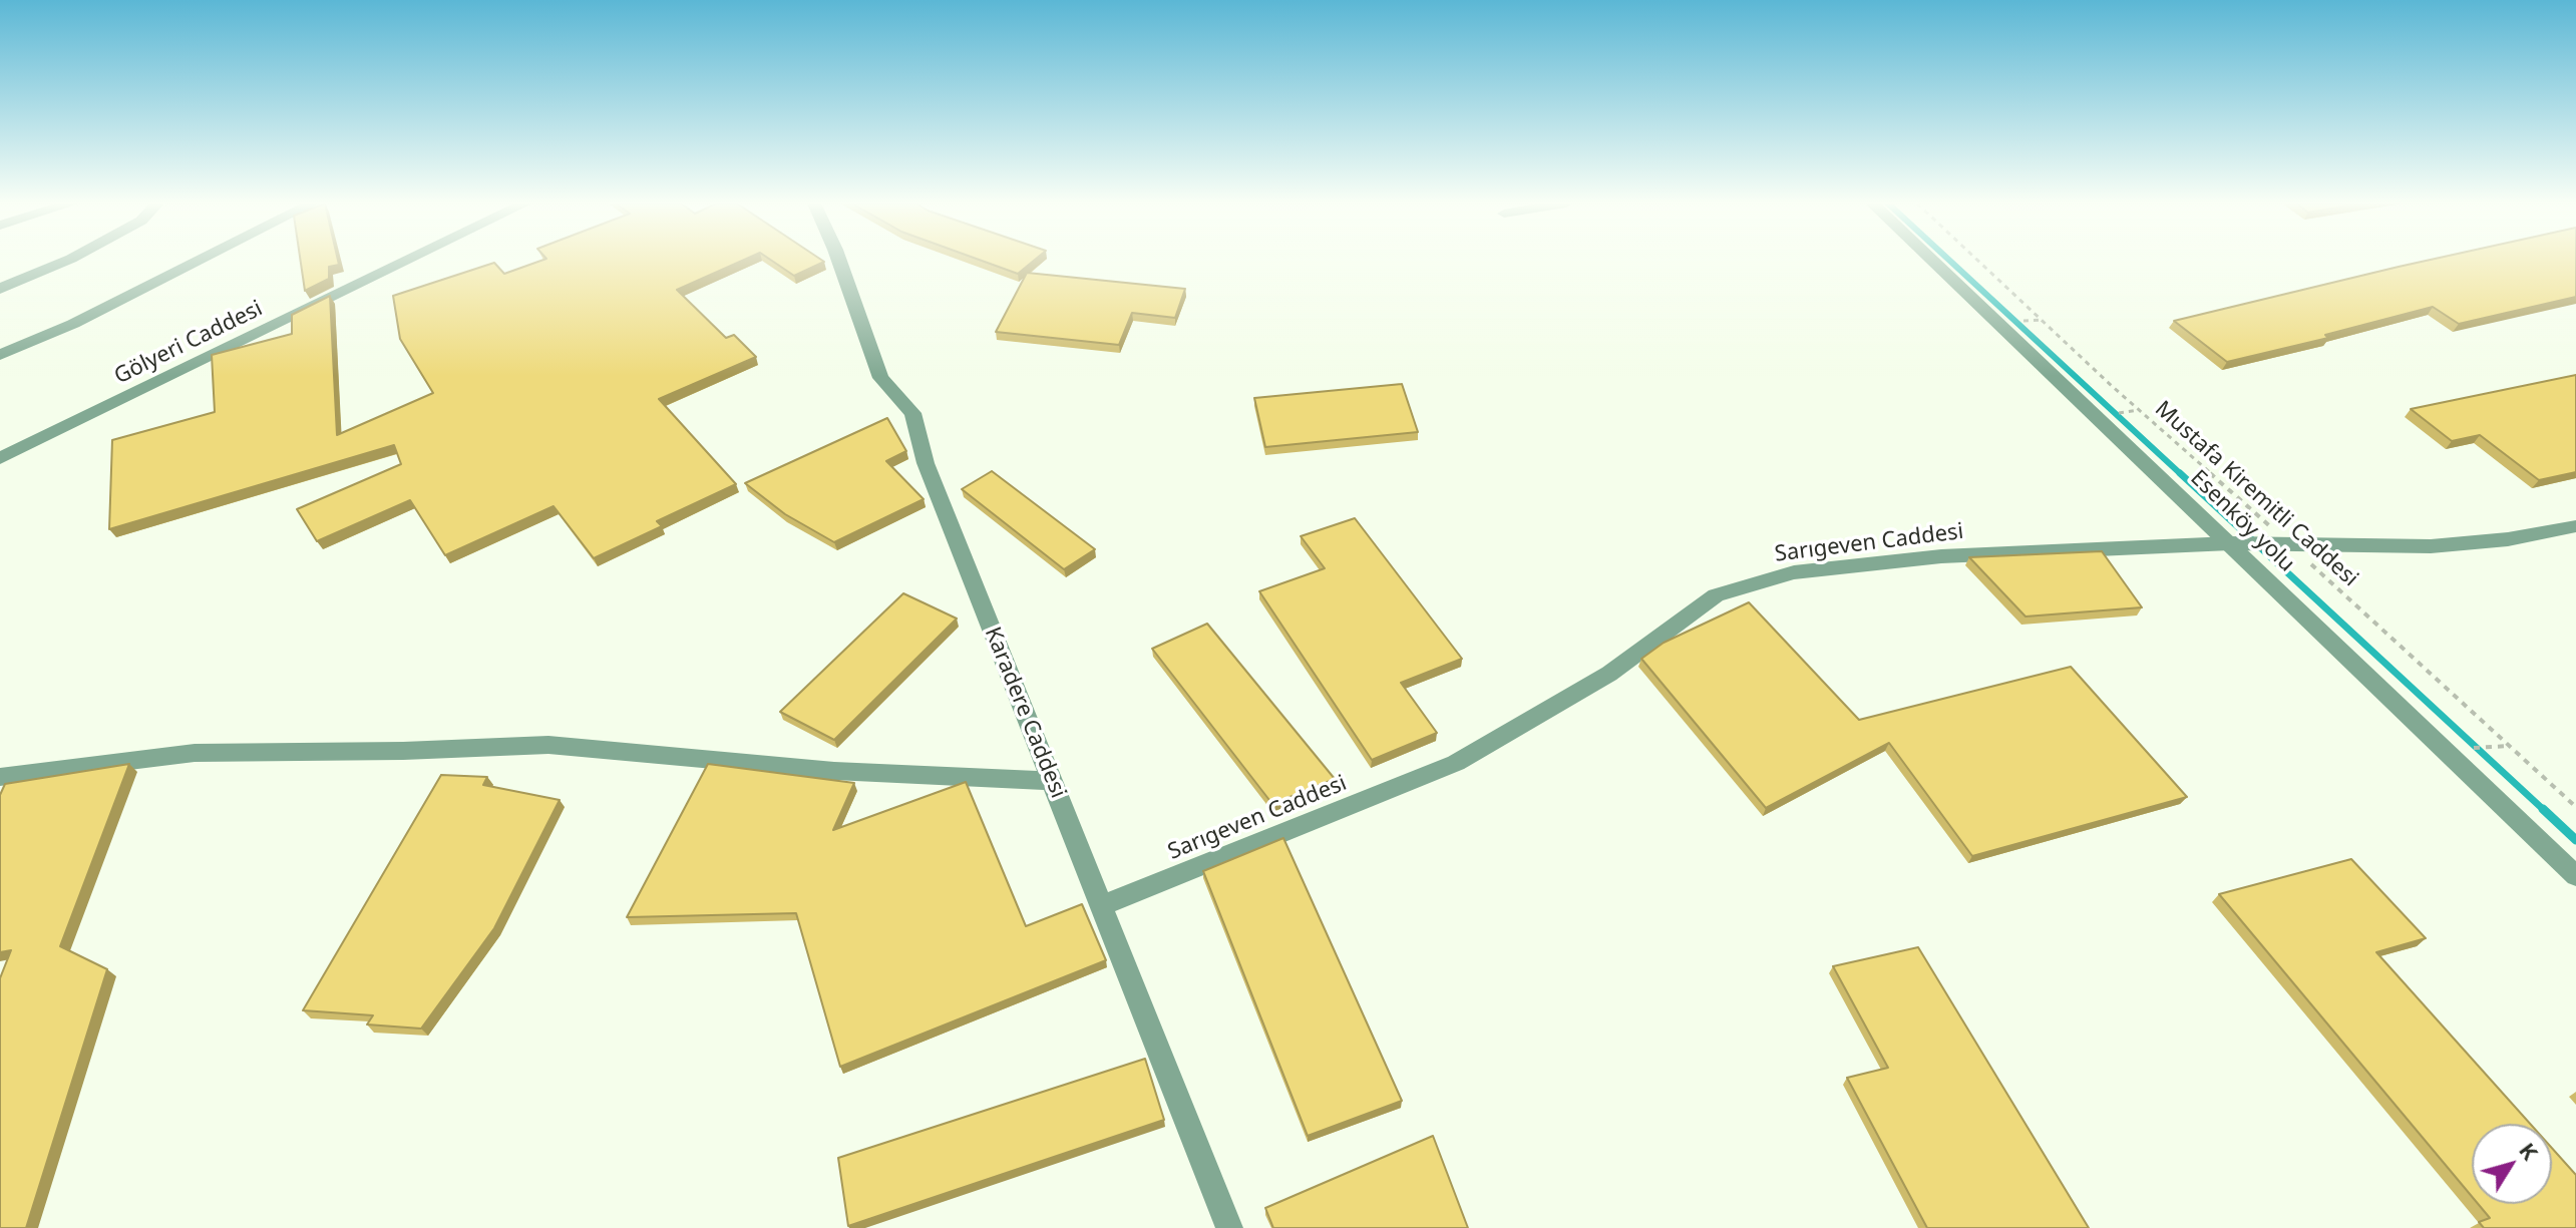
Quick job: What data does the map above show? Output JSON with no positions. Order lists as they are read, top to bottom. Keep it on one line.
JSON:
{"streets":{"street":["Gölyeri Caddesi","Esenköy yolu","Sarıgeven Caddesi","Karadere Caddesi"],"path":["Mustafa Kiremitli Caddesi"]},"crossings":[["Mustafa Kiremitli Caddesi","Sarıgeven Caddesi"],["Esenköy yolu","Sarıgeven Caddesi"],["Sarıgeven Caddesi","Karadere Caddesi"]],"north":"top right"}
